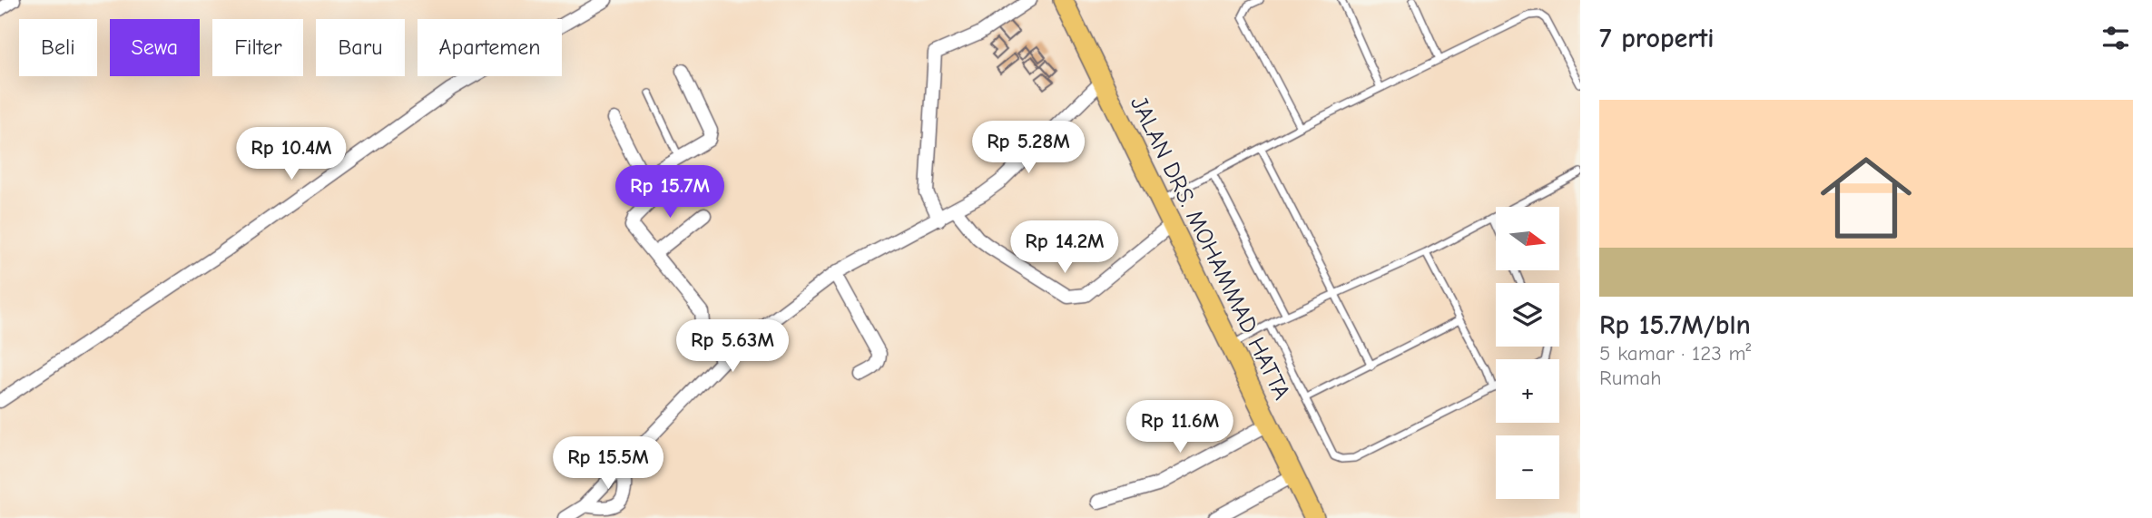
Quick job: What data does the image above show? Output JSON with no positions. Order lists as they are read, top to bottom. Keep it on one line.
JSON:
{"streets":{"main road":["JALAN DRS. MOHAMMAD HATTA"]},"north":"right","page":{"heading":"7 properti","chip":["Beli","Sewa","Filter","Baru","Apartemen"],"list":[{"name":"Rp 15.7M/bln","note":"5 kamar · 123 m² · Rumah"}],"price":["Rp 5.28M","Rp 10.4M","Rp 15.7M","Rp 14.2M","Rp 5.63M","Rp 11.6M","Rp 15.5M"],"map_buttons":["+","−"]}}
